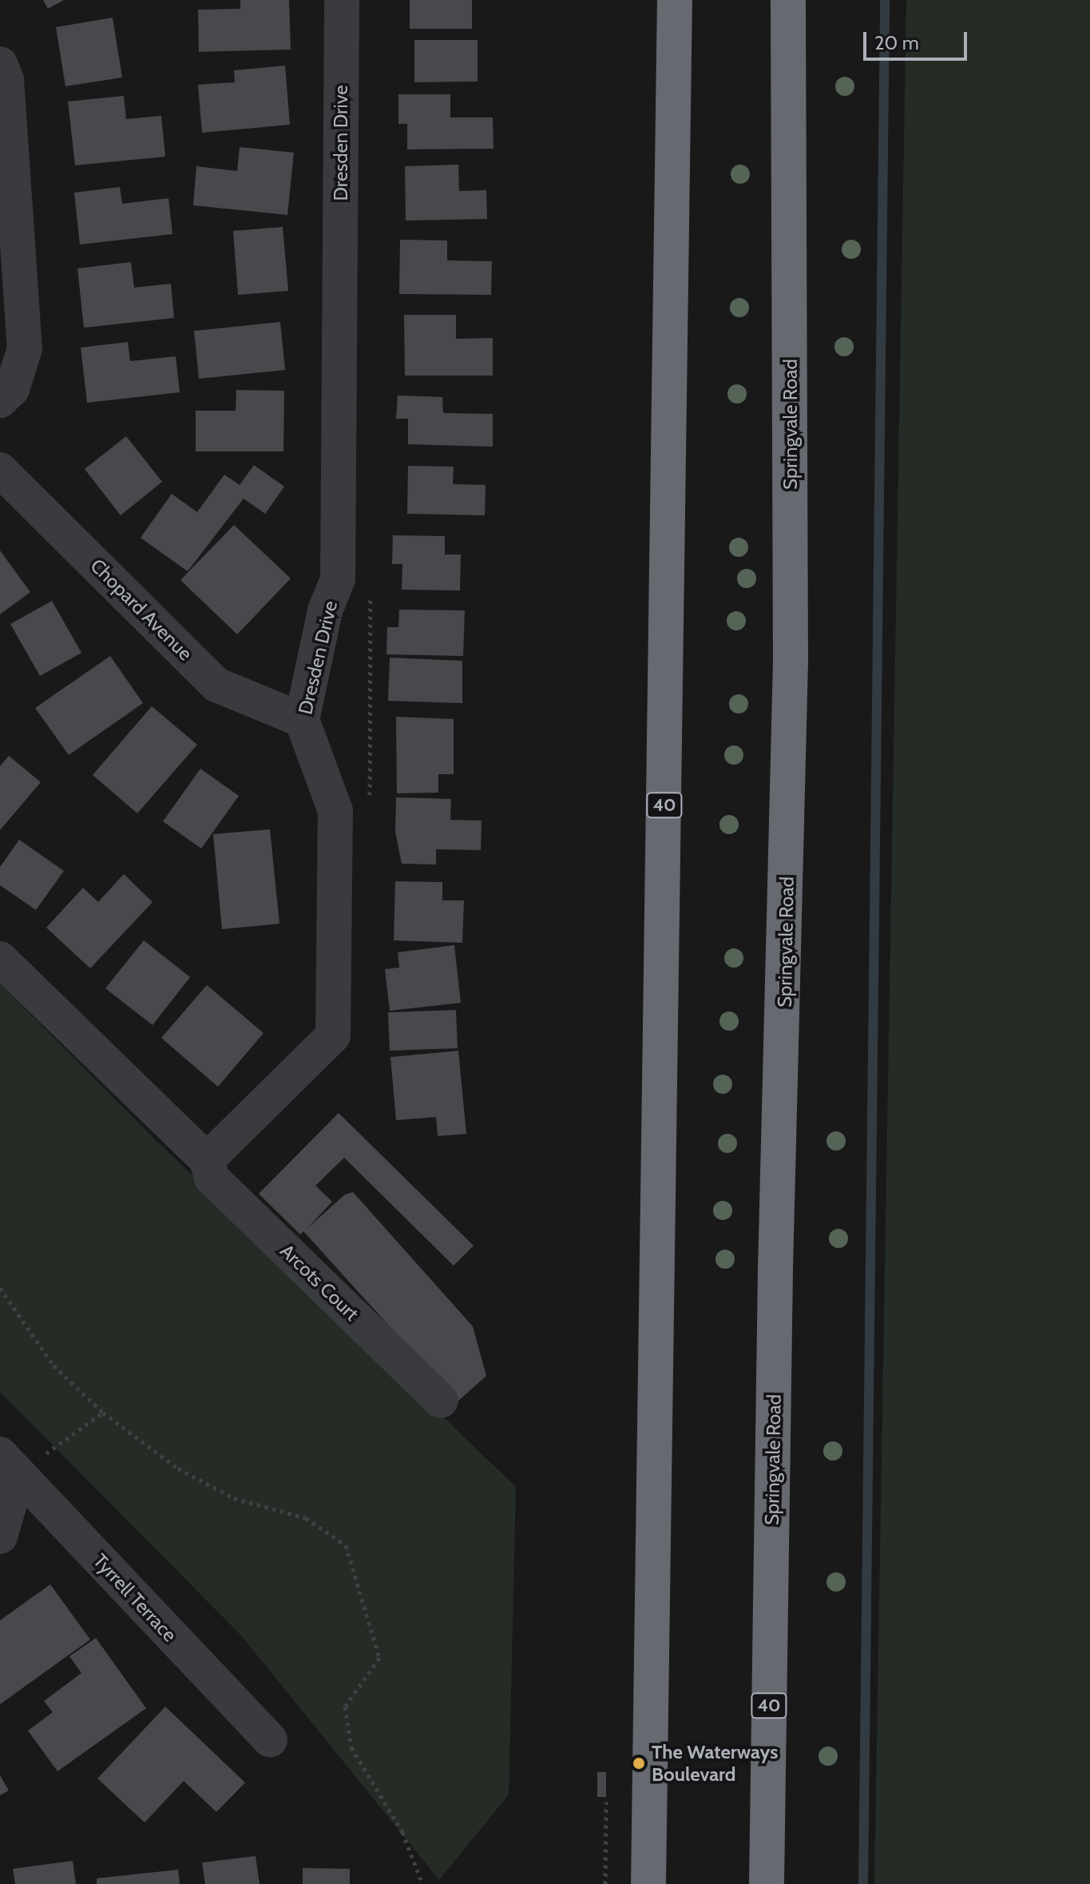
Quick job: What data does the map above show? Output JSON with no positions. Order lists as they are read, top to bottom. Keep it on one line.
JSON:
{"streets":{"highway":["Springvale Road","40"],"street":["Dresden Drive","Chopard Avenue","Arcots Court","Tyrrell Terrace"]},"crossings":[["Dresden Drive","Chopard Avenue"],["Dresden Drive","Arcots Court"]],"places":["The Waterways Boulevard"],"scale_bar":"20 m"}
